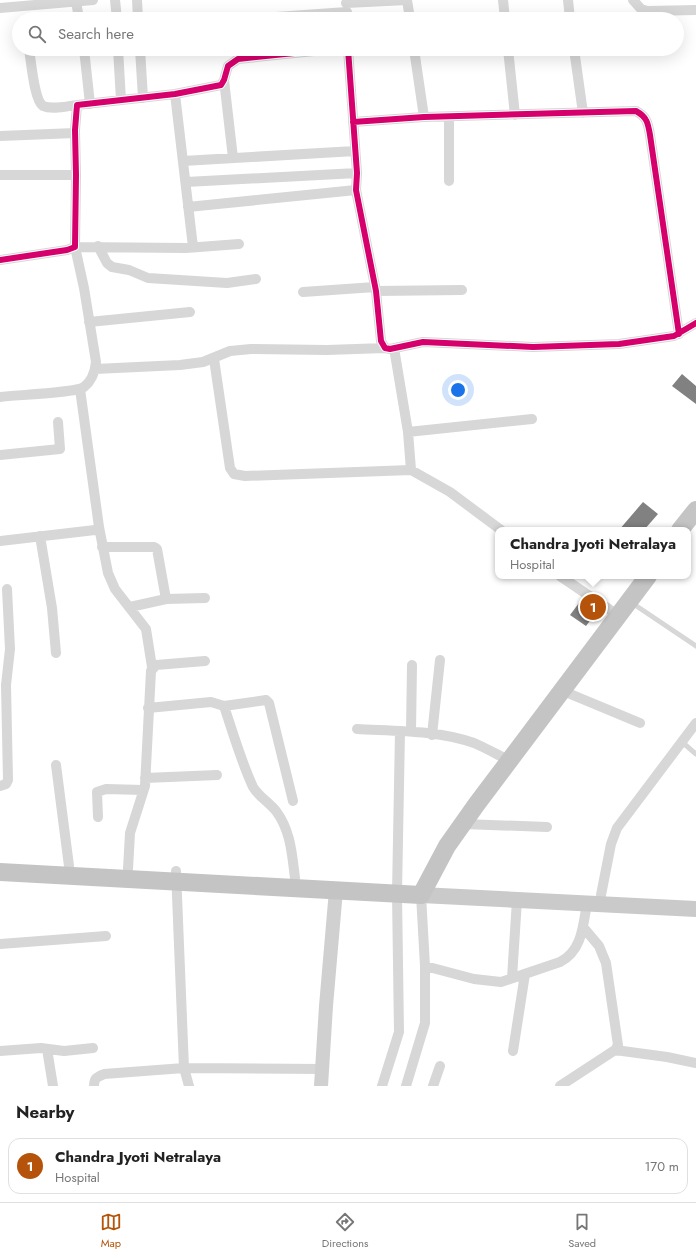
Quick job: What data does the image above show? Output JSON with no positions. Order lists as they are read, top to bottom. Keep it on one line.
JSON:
{"page":{"search":"Search here","popup":["Chandra Jyoti Netralaya","Hospital"],"pins":"1","heading":"Nearby","list":[{"mark":"1","name":"Chandra Jyoti Netralaya","note":"Hospital","value":"170 m"}],"nav":["Map","Directions","Saved"]}}
